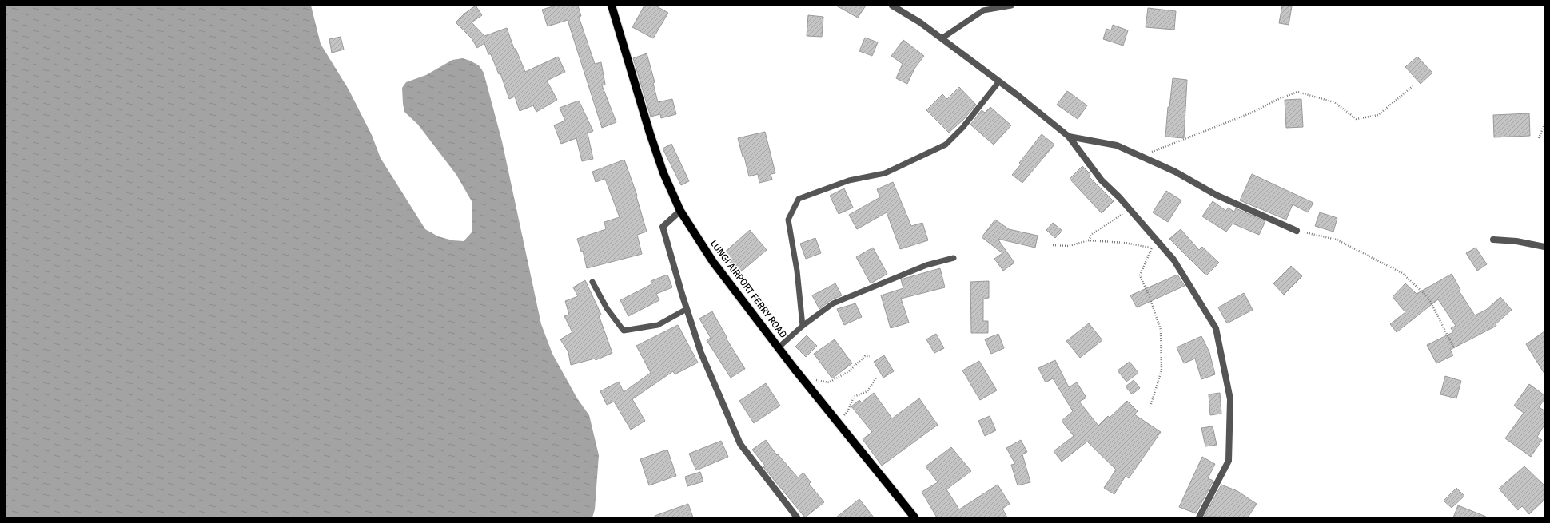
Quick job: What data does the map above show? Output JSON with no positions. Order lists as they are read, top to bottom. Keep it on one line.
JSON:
{"streets":{"main road":["LUNGI AIRPORT FERRY ROAD"]}}
